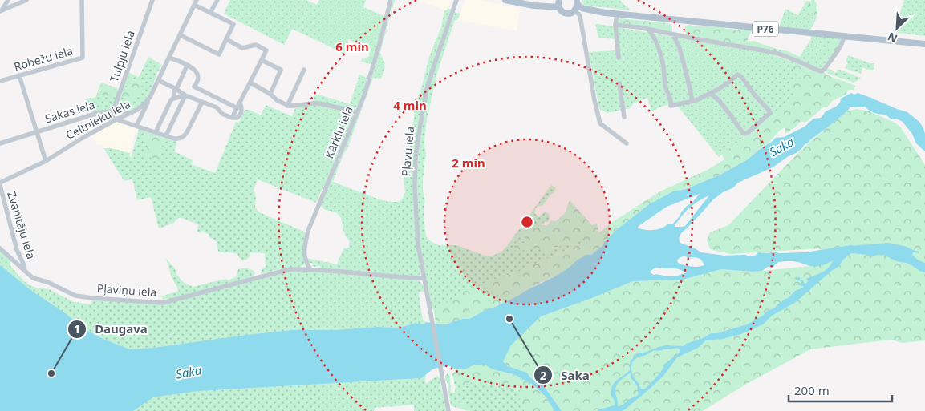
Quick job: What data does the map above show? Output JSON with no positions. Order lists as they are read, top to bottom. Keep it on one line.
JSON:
{"streets":{"main road":["P76"],"street":["Tulpju iela","Robežu iela","Sakas iela","Celtnieku iela","Kārklu iela","Pļavu iela","Zvanītāju iela","Pļaviņu iela"]},"crossings":[["Tulpju iela","Sakas iela"],["Robežu iela","Sakas iela"],["Sakas iela","Celtnieku iela"],["Celtnieku iela","Zvanītāju iela"],["Kārklu iela","Pļaviņu iela"],["Pļavu iela","Pļaviņu iela"],["Zvanītāju iela","Pļaviņu iela"]],"water":["Saka"],"places":["Saka","Daugava"],"scale_bar":"200 m","north":"bottom left","rings":["6 min","4 min","2 min"]}
